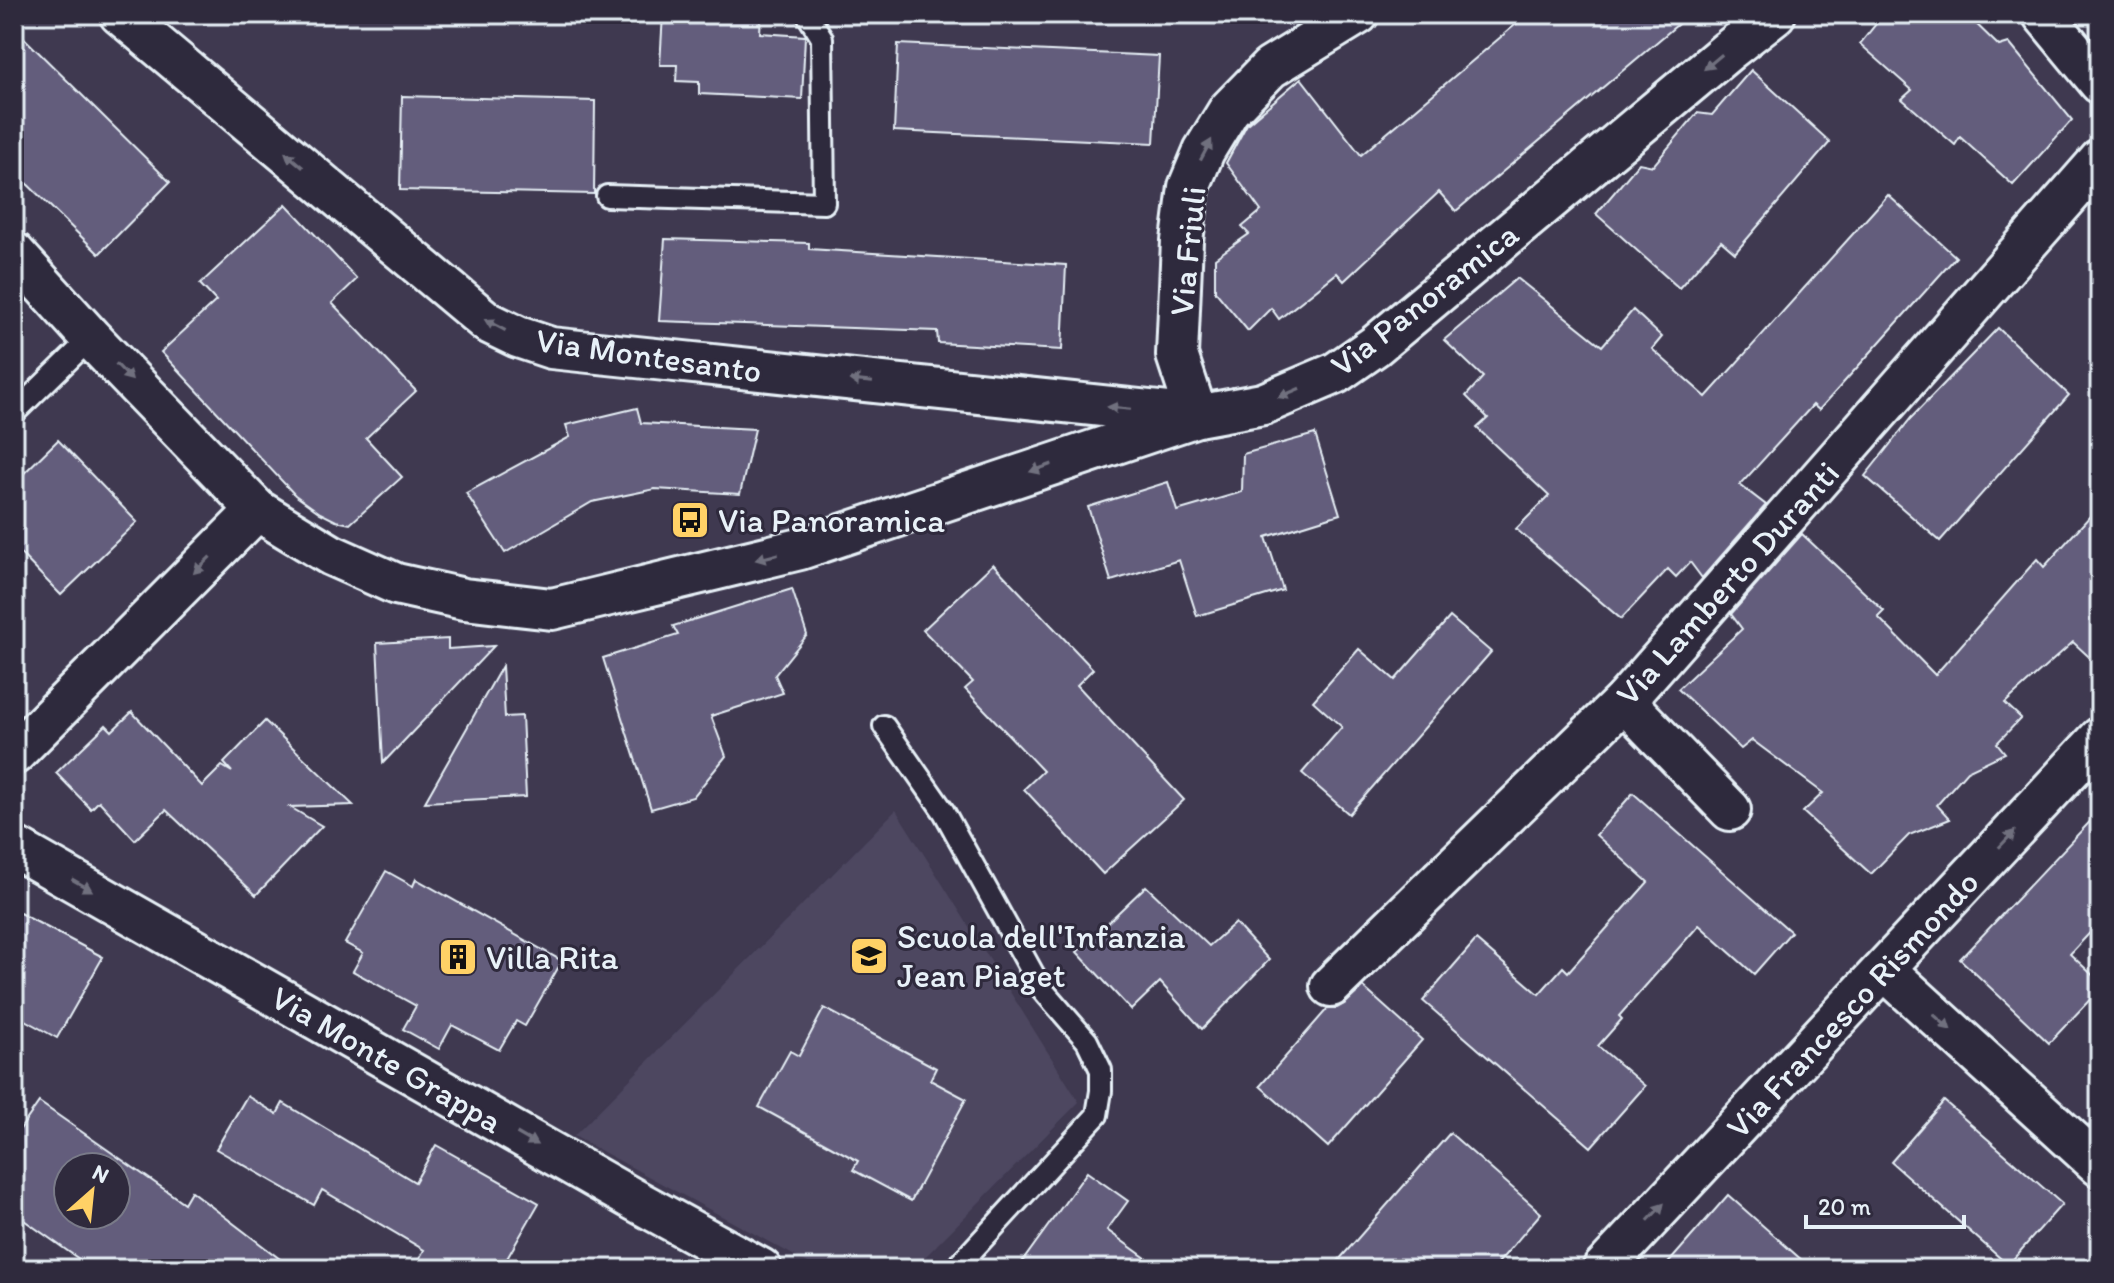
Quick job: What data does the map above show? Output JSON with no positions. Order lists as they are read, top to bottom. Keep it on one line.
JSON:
{"streets":{"street":["Via Friuli","Via Panoramica","Via Montesanto","Via Lamberto Duranti","Via Francesco Rismondo","Via Monte Grappa"]},"crossings":[["Via Friuli","Via Panoramica"],["Via Friuli","Via Montesanto"],["Via Panoramica","Via Montesanto"]],"one_way":["Via Friuli","Via Montesanto","Via Francesco Rismondo","Via Monte Grappa"],"places":{"bus stop":["Via Panoramica"],"school or university":["Scuola dell'Infanzia Jean Piaget"],"building":["Villa Rita"]},"scale_bar":"20 m","north":"top right"}
